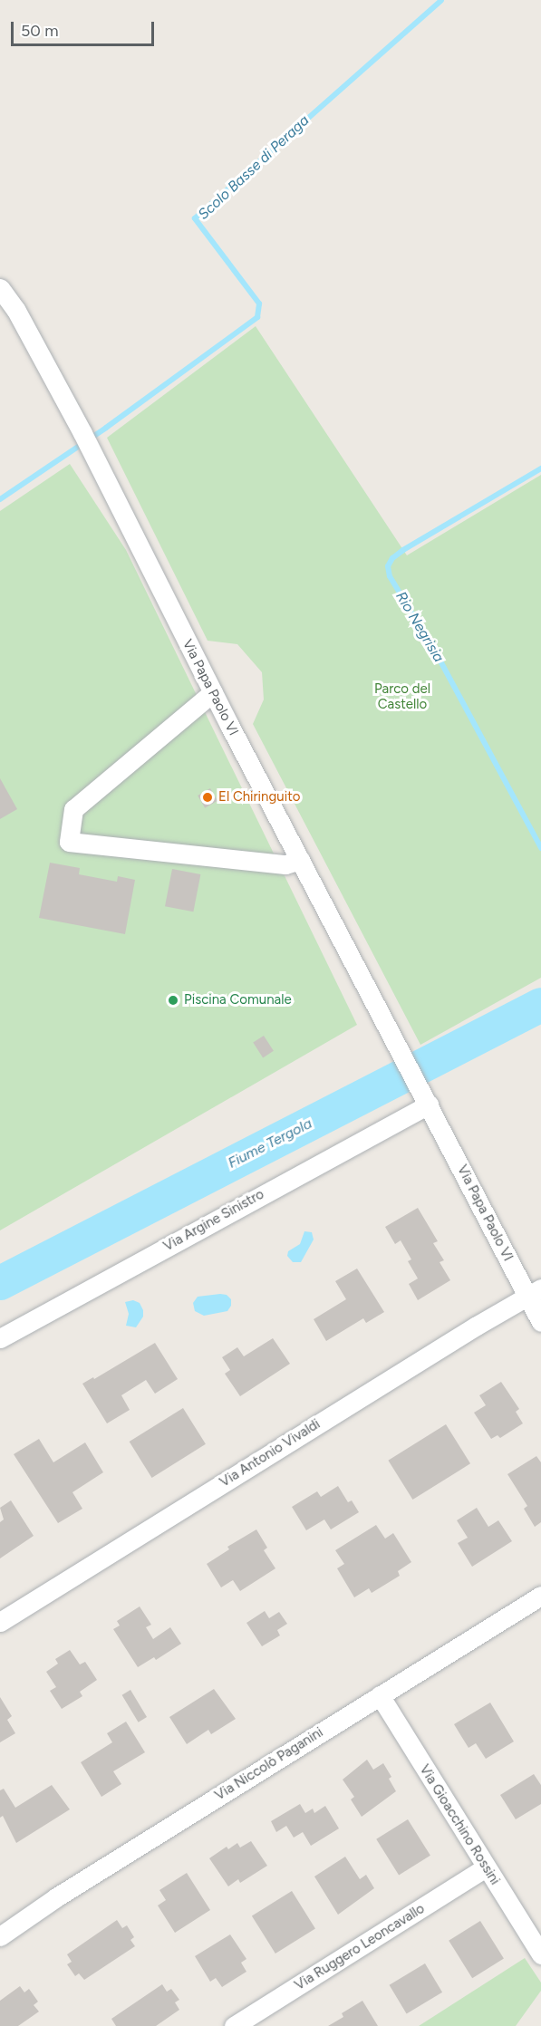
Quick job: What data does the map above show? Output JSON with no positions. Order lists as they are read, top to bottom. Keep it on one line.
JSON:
{"streets":{"street":["Via Papa Paolo VI","Via Argine Sinistro","Via Antonio Vivaldi","Via Niccolò Paganini","Via Gioacchino Rossini","Via Ruggero Leoncavallo"]},"crossings":[["Via Papa Paolo VI","Via Argine Sinistro"],["Via Papa Paolo VI","Via Antonio Vivaldi"],["Via Niccolò Paganini","Via Gioacchino Rossini"],["Via Gioacchino Rossini","Via Ruggero Leoncavallo"]],"water":["Scolo Basse di Peraga","Rio Negrisia","Fiume Tergola"],"parks":["Parco del Castello"],"places":["El Chiringuito","Piscina Comunale"],"scale_bar":"50 m"}
